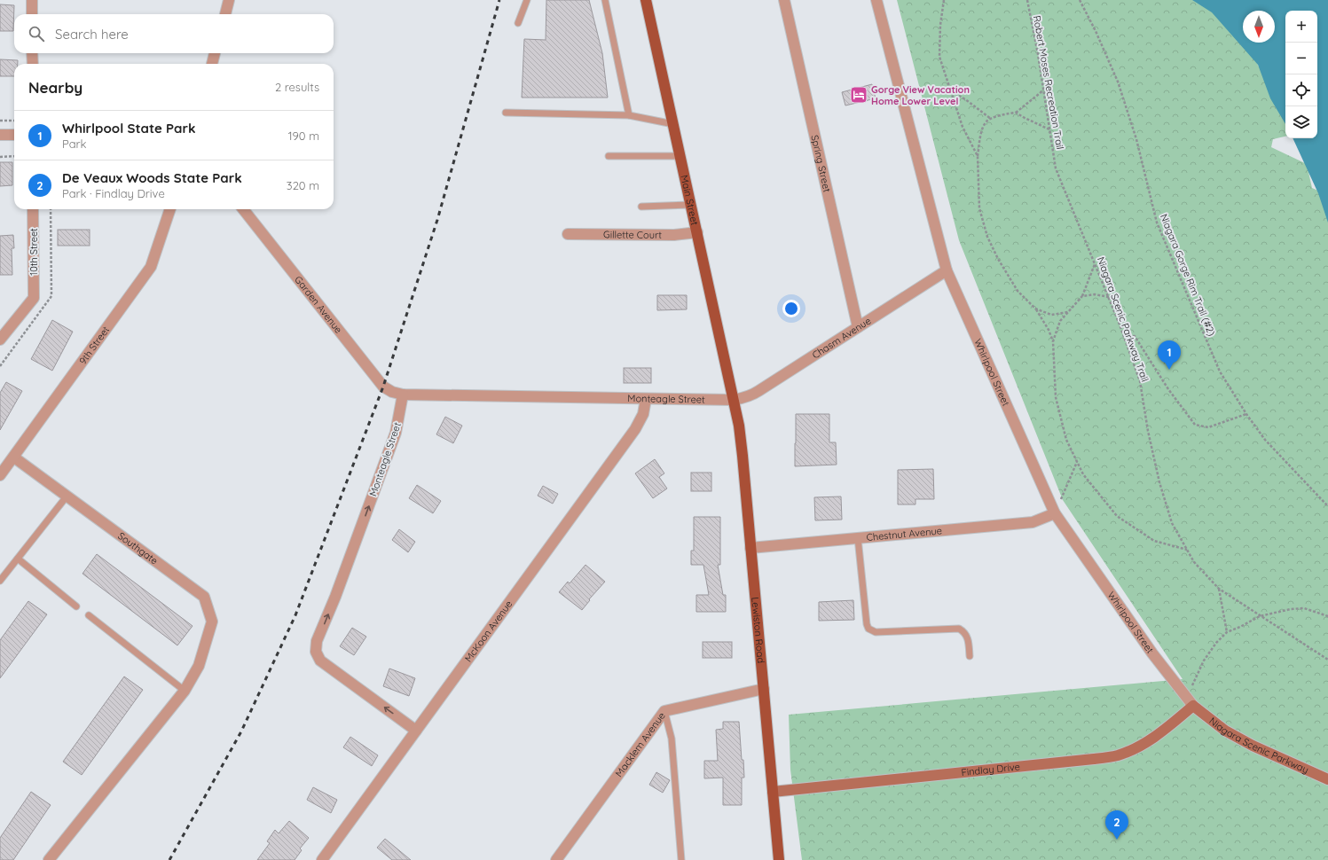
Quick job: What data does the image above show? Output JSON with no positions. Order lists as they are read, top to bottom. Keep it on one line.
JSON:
{"streets":{"main road":["Main Street","Lewiston Road","Niagara Scenic Parkway","Findlay Drive"],"street":["Spring Street","Gillette Court","10th Street","Garden Avenue","Chasm Avenue","9th Street","Whirlpool Street","Monteagle Street","Chestnut Avenue","Southgate","McKoon Avenue","Macklem Avenue"],"path":["Robert Moses Recreation Trail","Niagara Gorge Rim Trail (#2)","Niagara Scenic Parkway Trail"]},"crossings":[["Robert Moses Recreation Trail","Niagara Scenic Parkway Trail"],["Spring Street","Chasm Avenue"],["Main Street","Gillette Court"],["Main Street","Chasm Avenue"],["Main Street","Monteagle Street"],["Main Street","Lewiston Road"],["Garden Avenue","Monteagle Street"],["Chasm Avenue","Whirlpool Street"],["Chasm Avenue","Monteagle Street"],["Chasm Avenue","Lewiston Road"],["9th Street","Southgate"],["Whirlpool Street","Chestnut Avenue"],["Whirlpool Street","Niagara Scenic Parkway"],["Whirlpool Street","Findlay Drive"],["Monteagle Street","Lewiston Road"],["Monteagle Street","McKoon Avenue"],["Chestnut Avenue","Lewiston Road"],["Lewiston Road","Macklem Avenue"],["Lewiston Road","Findlay Drive"],["Niagara Scenic Parkway","Findlay Drive"]],"one_way":["Monteagle Street"],"places":{"hotel":["Gorge View Vacation Home Lower Level"]},"north":"bottom","page":{"map_buttons":["+","−"],"search":"Search here","heading":["Nearby","2 results"],"list":[{"mark":"1","name":"Whirlpool State Park","note":"Park","value":"190 m"},{"mark":"2","name":"De Veaux Woods State Park","note":"Park · Findlay Drive","value":"320 m"}],"pins":["1","2"]}}
